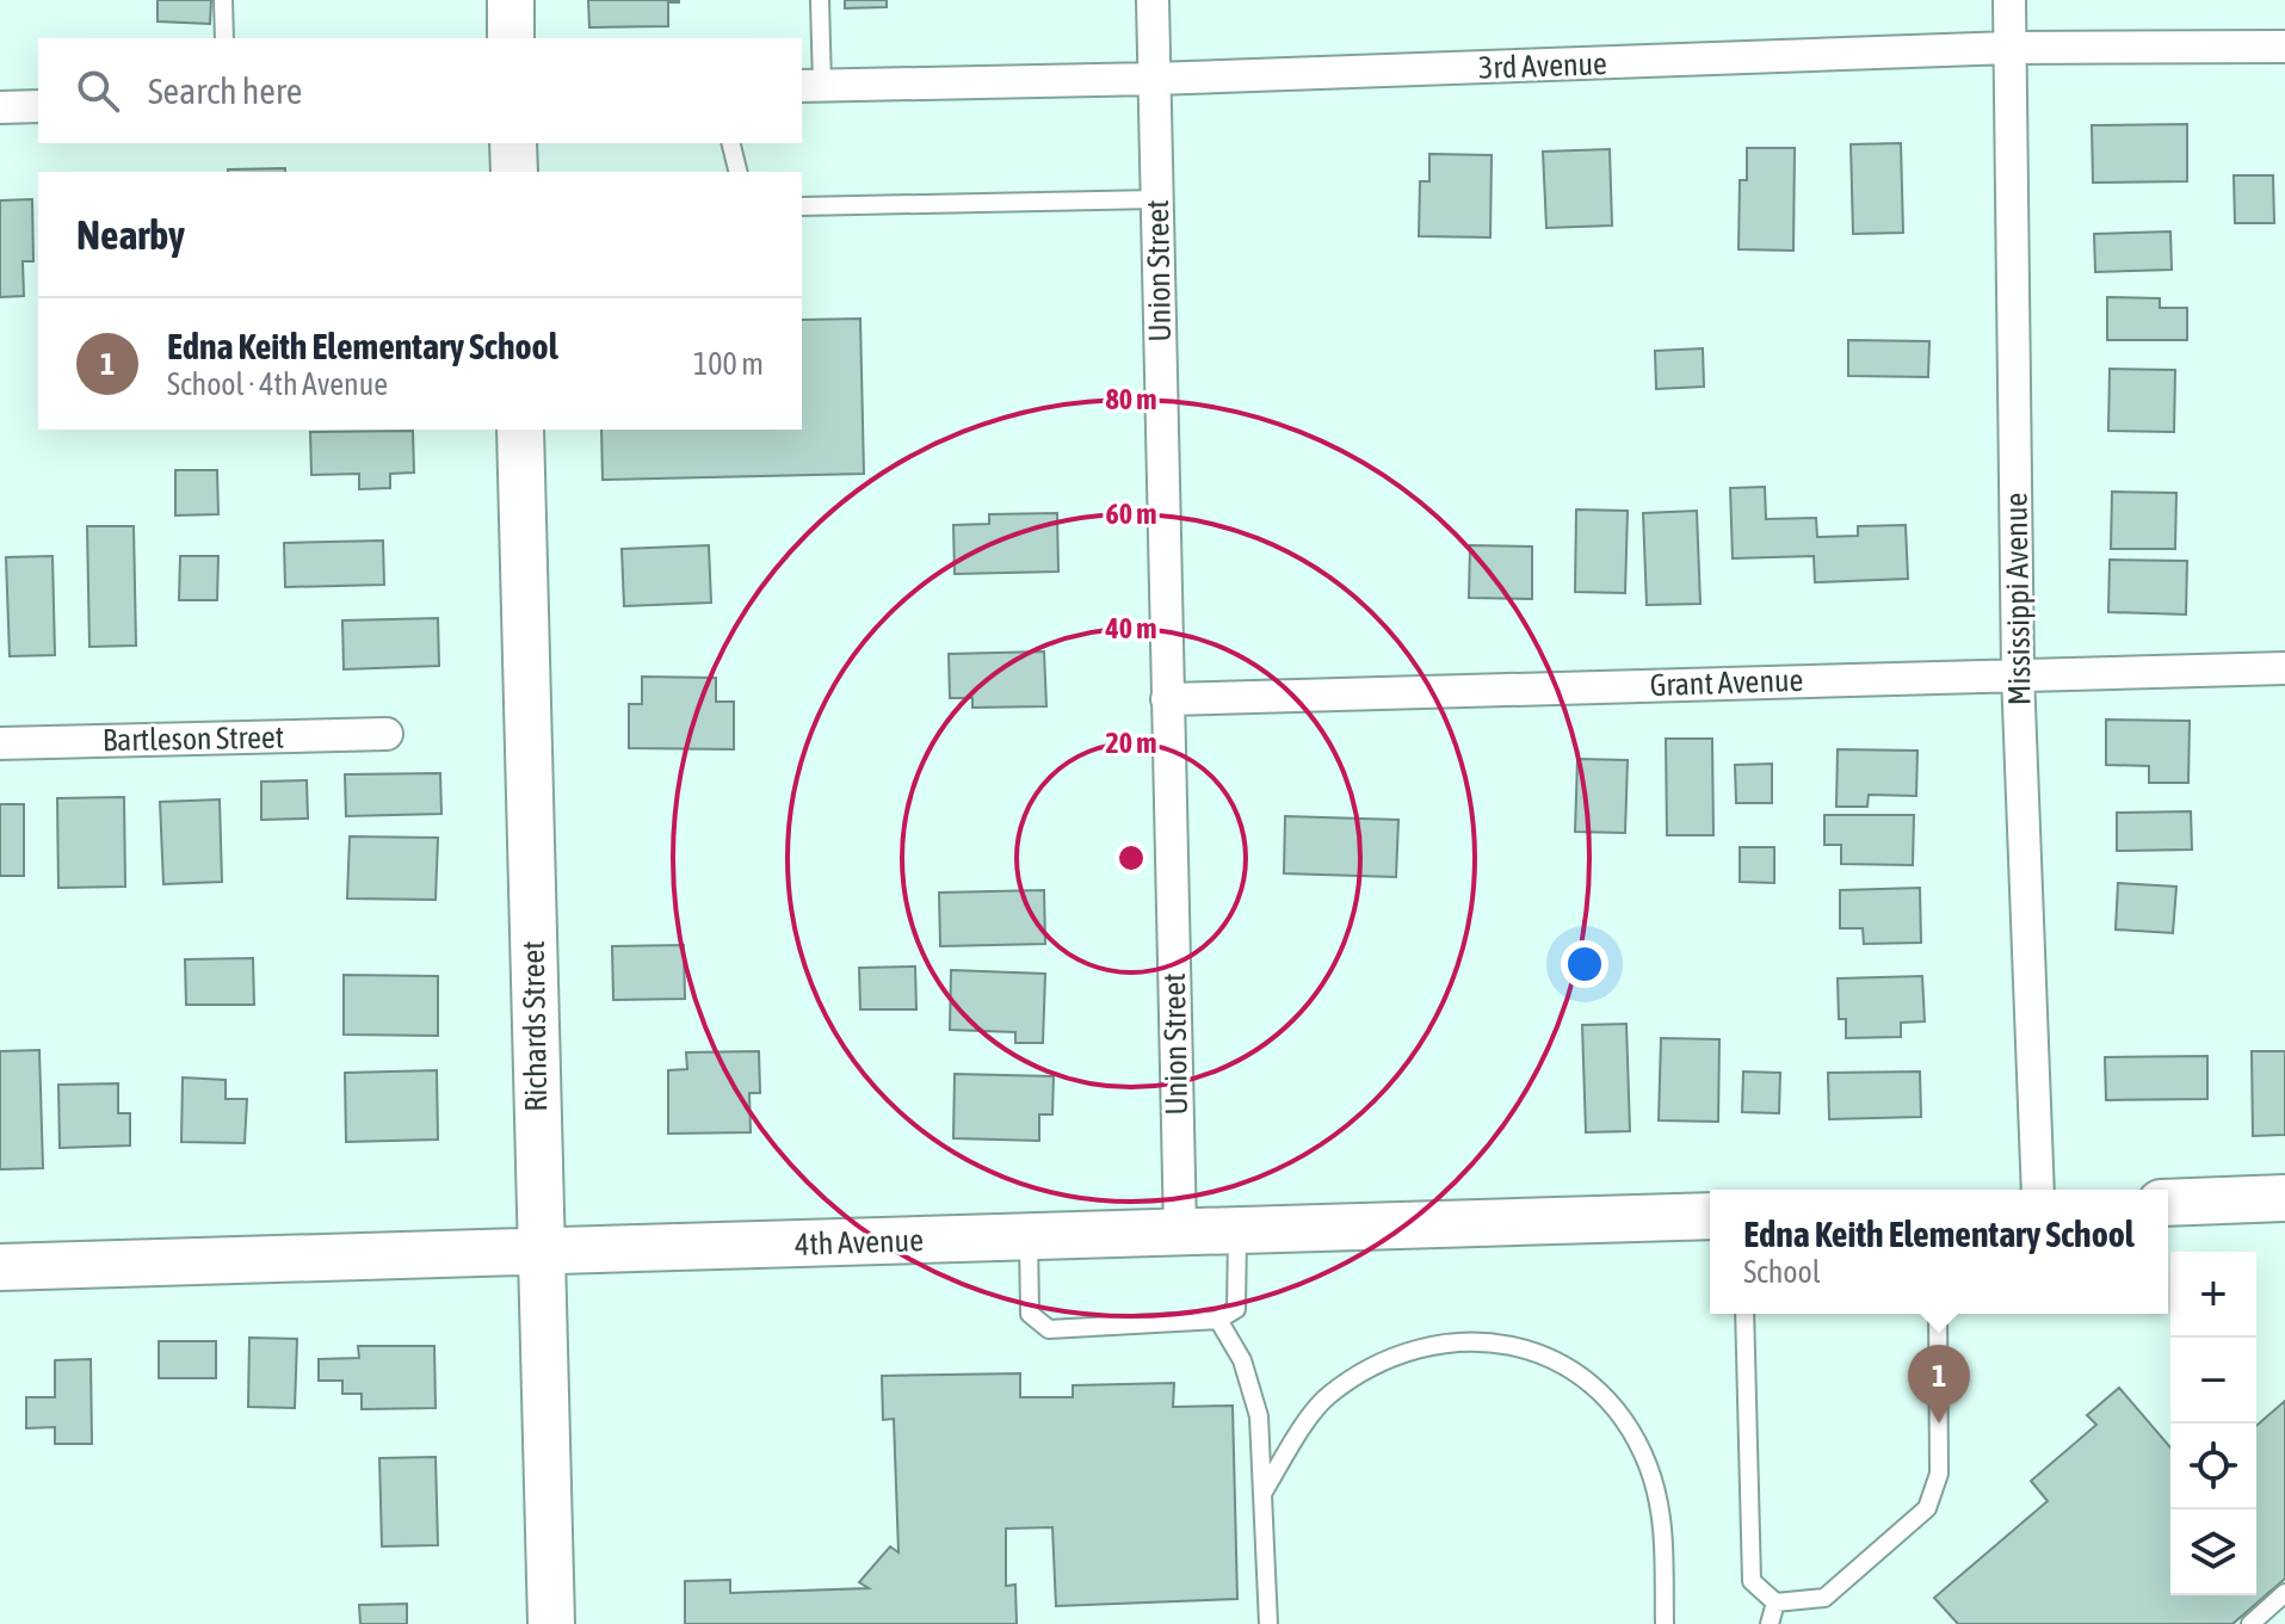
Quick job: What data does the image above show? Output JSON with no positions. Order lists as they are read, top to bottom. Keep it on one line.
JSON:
{"streets":{"street":["3rd Avenue","Union Street","Mississippi Avenue","Grant Avenue","Bartleson Street","Richards Street","4th Avenue"]},"crossings":[["3rd Avenue","Union Street"],["3rd Avenue","Mississippi Avenue"],["Union Street","Grant Avenue"],["Union Street","4th Avenue"],["Mississippi Avenue","Grant Avenue"],["Richards Street","4th Avenue"]],"page":{"search":"Search here","heading":"Nearby","list":[{"mark":"1","name":"Edna Keith Elementary School","note":"School · 4th Avenue","value":"100 m"}],"popup":["Edna Keith Elementary School","School"],"map_buttons":["+","−"],"pins":"1"},"rings":["80 m","60 m","40 m","20 m"]}
